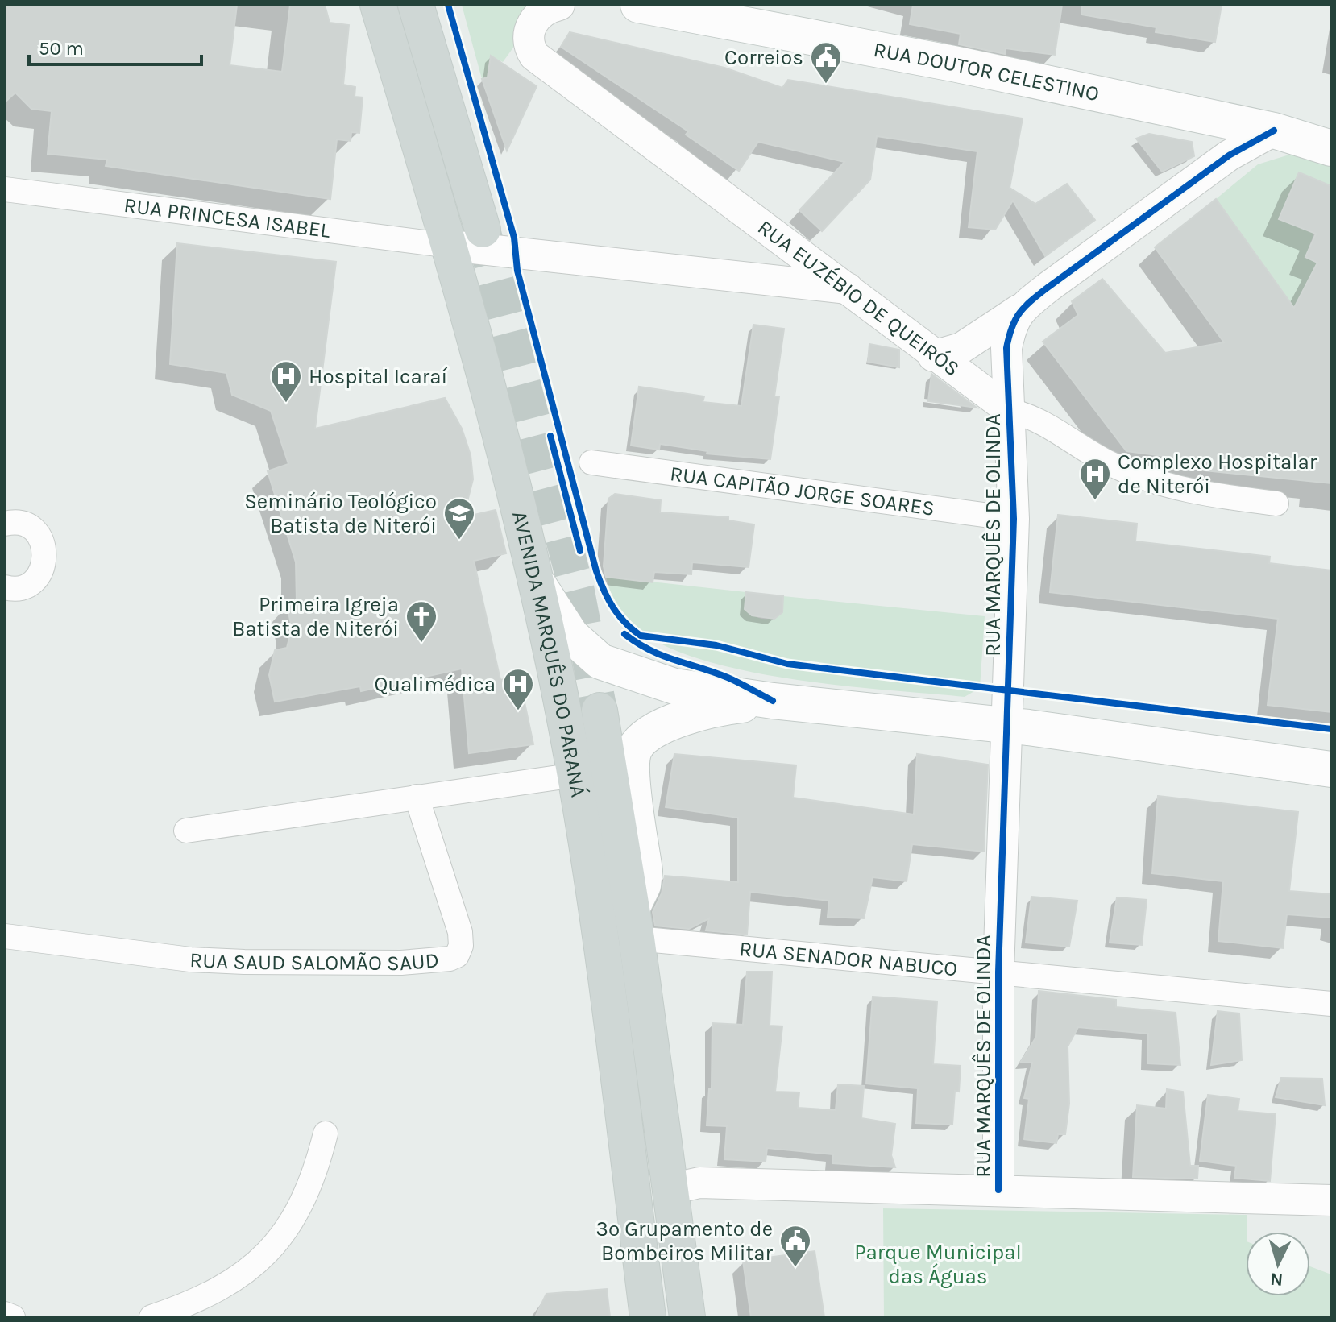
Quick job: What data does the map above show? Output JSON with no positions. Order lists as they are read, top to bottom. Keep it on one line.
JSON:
{"streets":{"main road":["RUA DOUTOR CELESTINO","AVENIDA MARQUÊS DO PARANÁ"],"street":["RUA PRINCESA ISABEL","RUA EUZÉBIO DE QUEIRÓS","RUA CAPITÃO JORGE SOARES","RUA MARQUÊS DE OLINDA","RUA SENADOR NABUCO","RUA SAUD SALOMÃO SAUD"]},"crossings":[["RUA PRINCESA ISABEL","AVENIDA MARQUÊS DO PARANÁ"],["RUA EUZÉBIO DE QUEIRÓS","RUA MARQUÊS DE OLINDA"],["RUA CAPITÃO JORGE SOARES","RUA MARQUÊS DE OLINDA"],["RUA MARQUÊS DE OLINDA","RUA SENADOR NABUCO"]],"parks":["Parque Municipal das Águas"],"places":{"public building":["Correios","3º Grupamento de Bombeiros Militar"],"hospital":["Hospital Icaraí","Complexo Hospitalar de Niterói","Qualimédica"],"school or university":["Seminário Teológico Batista de Niterói"],"church":["Primeira Igreja Batista de Niterói"]},"scale_bar":"50 m","north":"bottom"}
